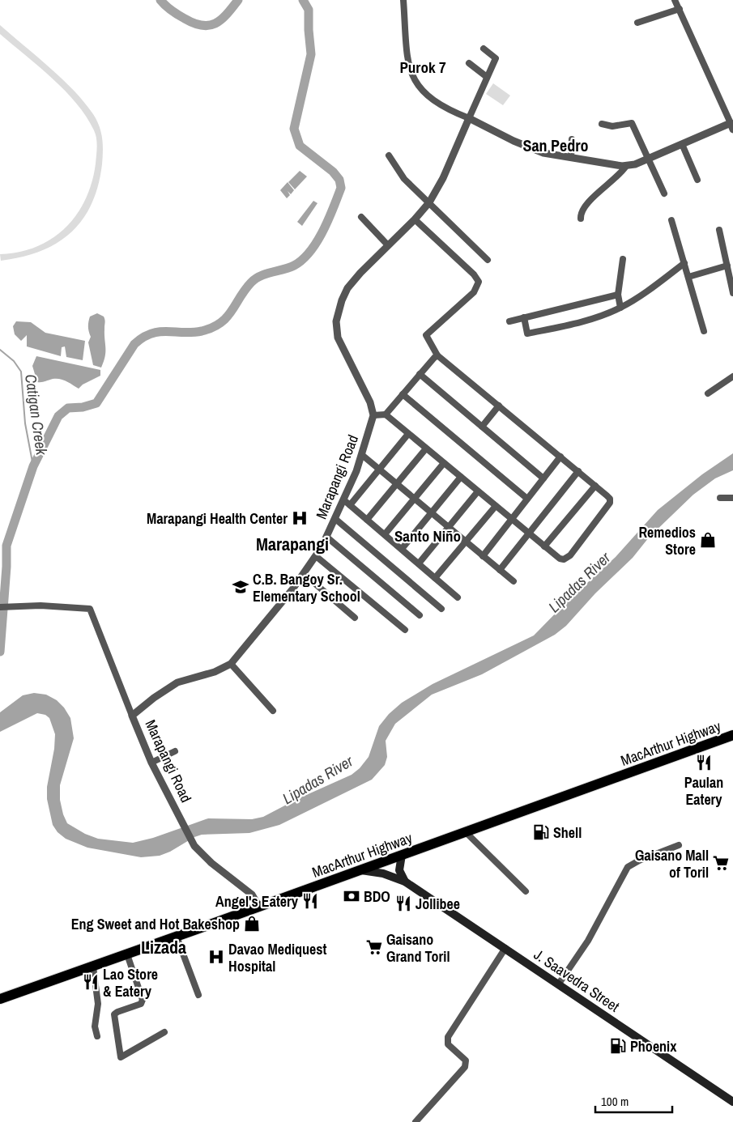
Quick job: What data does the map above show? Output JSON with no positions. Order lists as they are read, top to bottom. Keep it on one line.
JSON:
{"streets":{"highway":["MacArthur Highway"],"main road":["J. Saavedra Street"],"street":["Marapangi Road"]},"crossings":[["Marapangi Road","MacArthur Highway"],["MacArthur Highway","J. Saavedra Street"]],"districts":["Purok 7","San Pedro","Santo Niño","Marapangi","Lizada"],"water":["Catigan Creek","Lipadas River"],"places":{"hospital":["Marapangi Health Center","Davao Mediquest Hospital"],"shop":["Remedios Store","Eng Sweet and Hot Bakeshop"],"school or university":["C.B. Bangoy Sr. Elementary School"],"restaurant":["Paulan Eatery","Angel's Eatery","Jollibee","Lao Store & Eatery"],"fuel station":["Shell","Phoenix"],"supermarket":["Gaisano Mall of Toril","Gaisano Grand Toril"],"bank":["BDO"]},"scale_bar":"100 m"}
